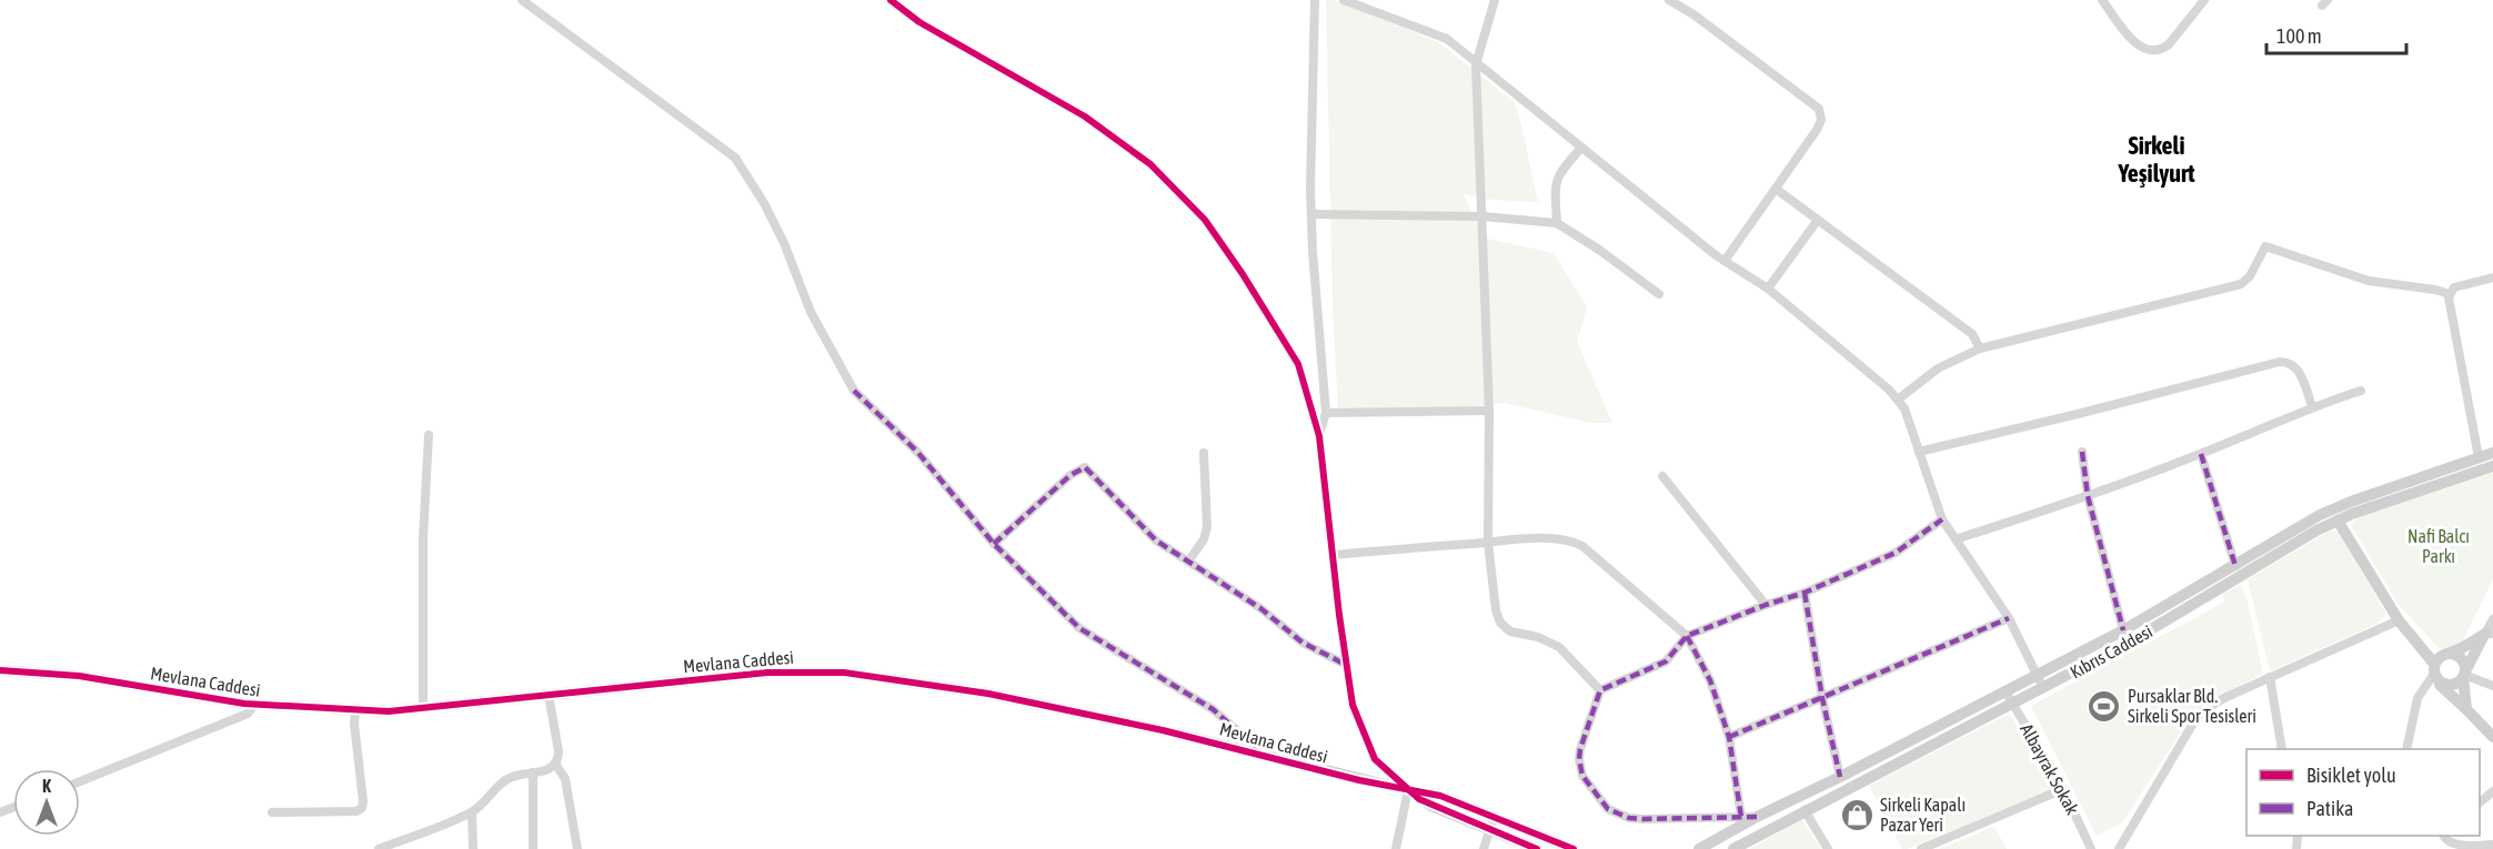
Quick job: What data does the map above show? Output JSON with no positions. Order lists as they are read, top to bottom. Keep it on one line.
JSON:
{"streets":{"street":["Kıbrıs Caddesi","Mevlana Caddesi","Albayrak Sokak"]},"crossings":[["Kıbrıs Caddesi","Albayrak Sokak"]],"districts":["Sirkeli Yeşilyurt"],"parks":["Nafi Balcı Parkı"],"places":{"sports":["Pursaklar Bld. Sirkeli Spor Tesisleri"],"shop":["Sirkeli Kapalı Pazar Yeri"]},"legend":["Bisiklet yolu","Patika"],"scale_bar":"100 m","north":"top"}
